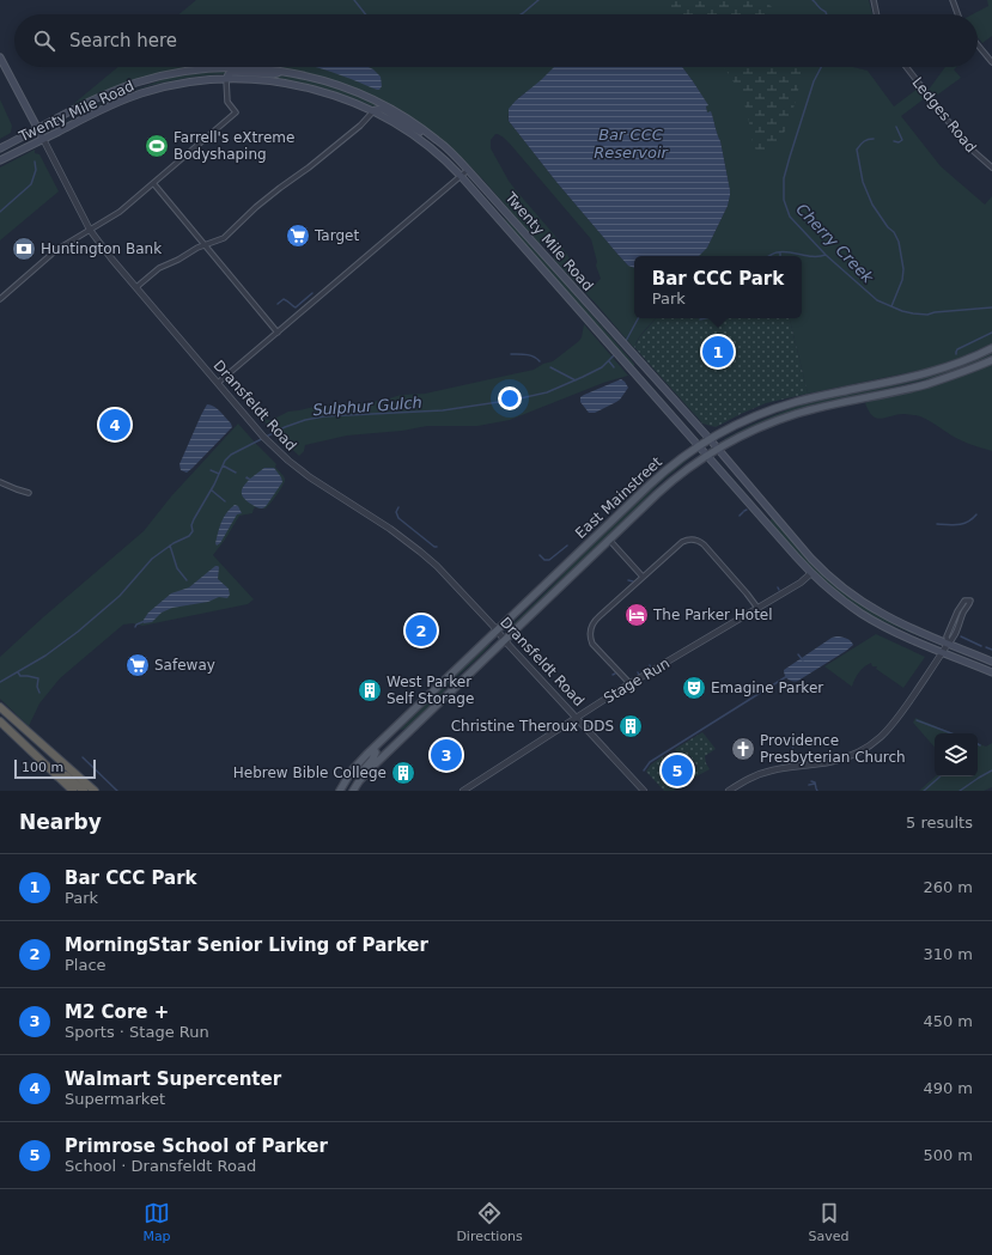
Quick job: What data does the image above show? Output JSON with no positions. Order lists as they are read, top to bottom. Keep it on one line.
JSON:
{"streets":{"main road":["Twenty Mile Road","Dransfeldt Road","East Mainstreet"],"street":["Ledges Road","Stage Run"]},"crossings":[["Twenty Mile Road","Dransfeldt Road"],["Twenty Mile Road","East Mainstreet"],["Twenty Mile Road","Stage Run"],["Dransfeldt Road","East Mainstreet"],["Dransfeldt Road","Stage Run"]],"water":["Bar CCC Reservoir","Cherry Creek","Sulphur Gulch"],"places":{"sports":["Farrell's eXtreme Bodyshaping"],"supermarket":["Target","Safeway"],"bank":["Huntington Bank"],"hotel":["The Parker Hotel"],"theatre":["Emagine Parker"],"building":["West Parker Self Storage","Christine Theroux DDS","Hebrew Bible College"],"church":["Providence Presbyterian Church"]},"scale_bar":"100 m","page":{"search":"Search here","popup":["Bar CCC Park","Park"],"pins":["1","4","2","3","5"],"scale":"100 m","heading":["Nearby","5 results"],"list":[{"mark":"1","name":"Bar CCC Park","note":"Park","value":"260 m"},{"mark":"2","name":"MorningStar Senior Living of Parker","note":"Place","value":"310 m"},{"mark":"3","name":"M2 Core +","note":"Sports · Stage Run","value":"450 m"},{"mark":"4","name":"Walmart Supercenter","note":"Supermarket","value":"490 m"},{"mark":"5","name":"Primrose School of Parker","note":"School · Dransfeldt Road","value":"500 m"}],"nav":["Map","Directions","Saved"]}}
